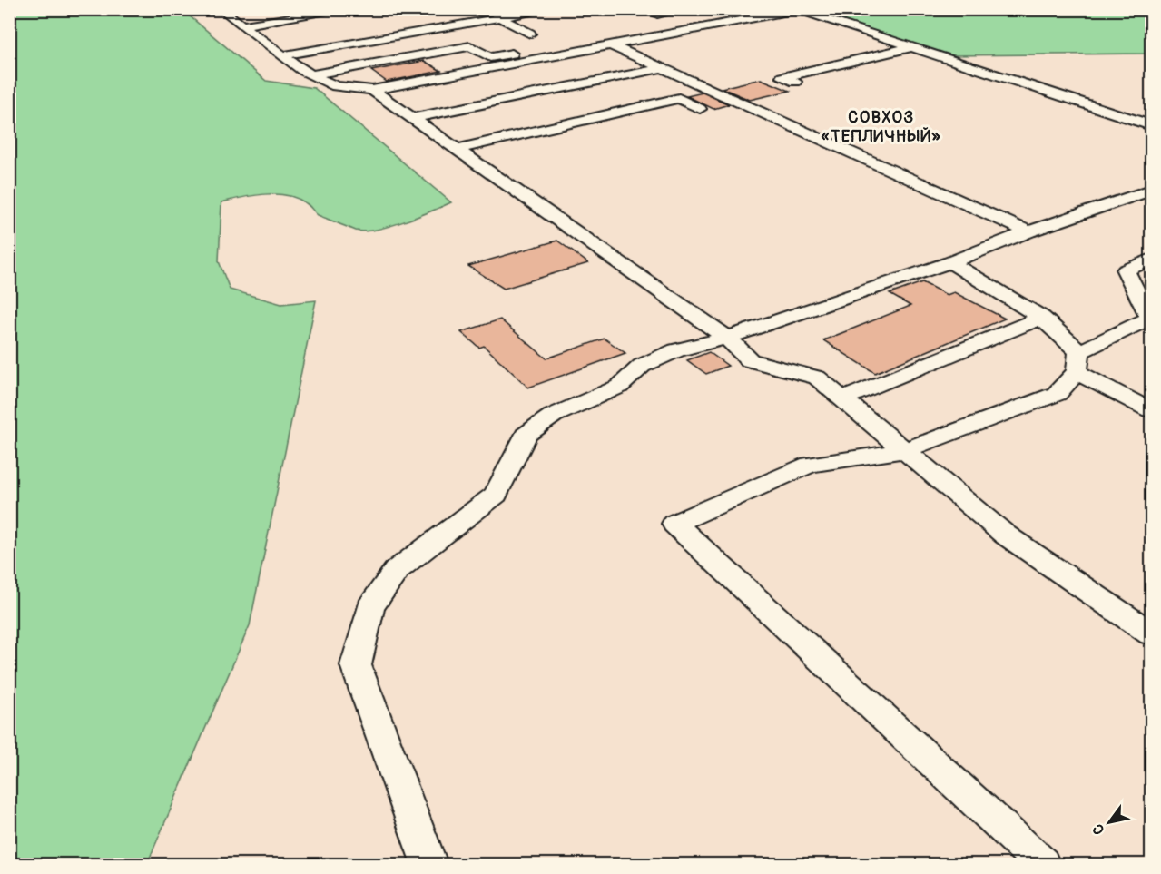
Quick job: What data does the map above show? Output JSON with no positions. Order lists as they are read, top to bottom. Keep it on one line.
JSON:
{"districts":["СОВХОЗ «ТЕПЛИЧНЫЙ»"],"north":"bottom left"}
